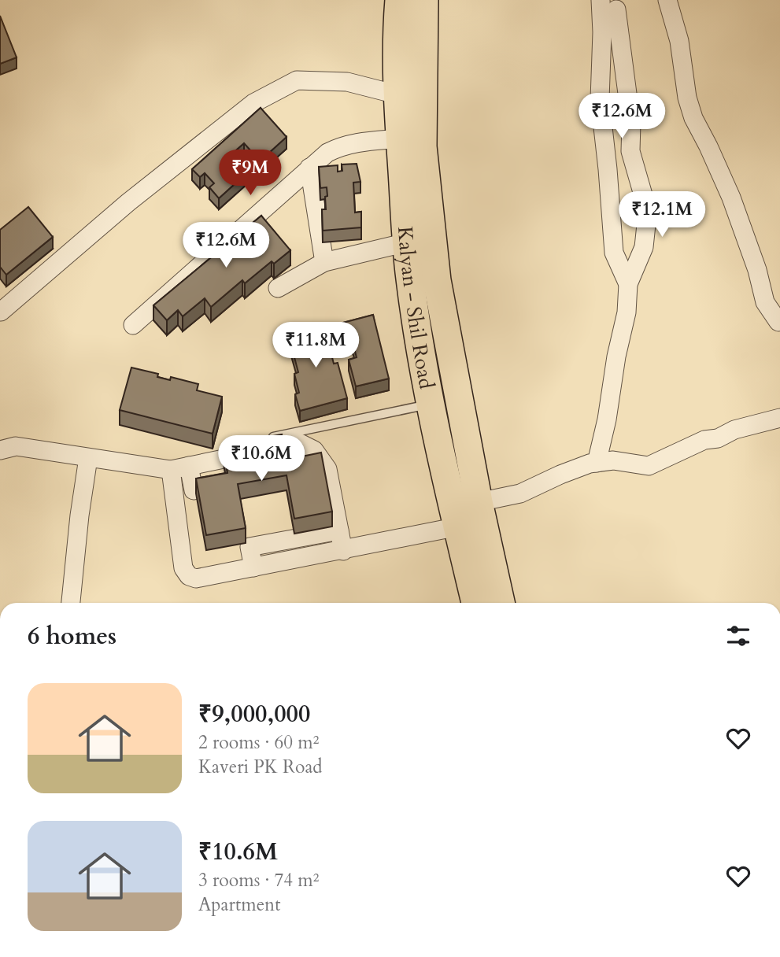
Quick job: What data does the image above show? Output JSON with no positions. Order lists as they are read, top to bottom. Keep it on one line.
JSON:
{"streets":{"main road":["Kalyan - Shil Road"]},"page":{"price":["₹12.6M","₹9M","₹12.1M","₹12.6M","₹11.8M","₹10.6M"],"heading":"6 homes","list":[{"name":"₹9,000,000","note":"2 rooms · 60 m² · Kaveri PK Road"},{"name":"₹10.6M","note":"3 rooms · 74 m² · Apartment"}]}}
